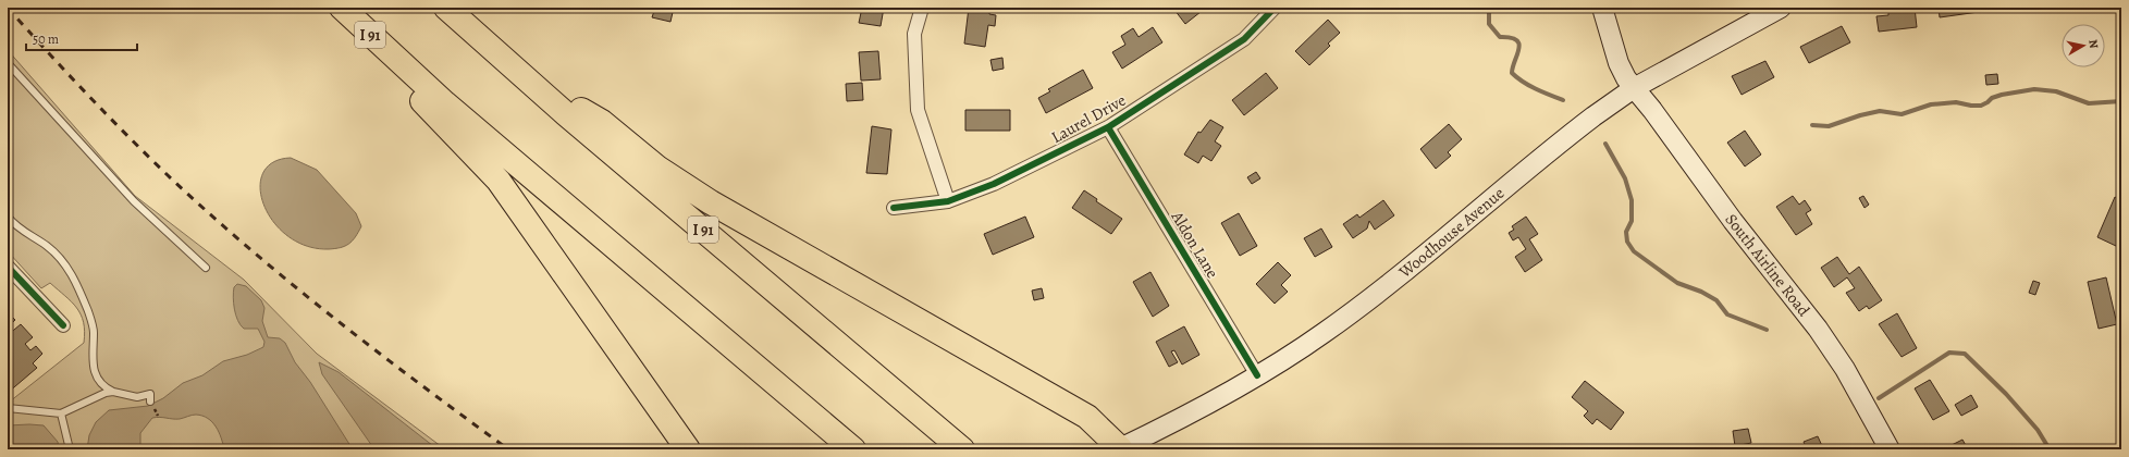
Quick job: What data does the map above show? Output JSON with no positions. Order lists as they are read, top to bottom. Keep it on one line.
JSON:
{"streets":{"highway":["I 91"],"main road":["Woodhouse Avenue","South Airline Road"],"street":["Laurel Drive","Aldon Lane"]},"crossings":[["Laurel Drive","Aldon Lane"],["Woodhouse Avenue","Aldon Lane"],["Woodhouse Avenue","South Airline Road"]],"scale_bar":"50 m","north":"right"}
